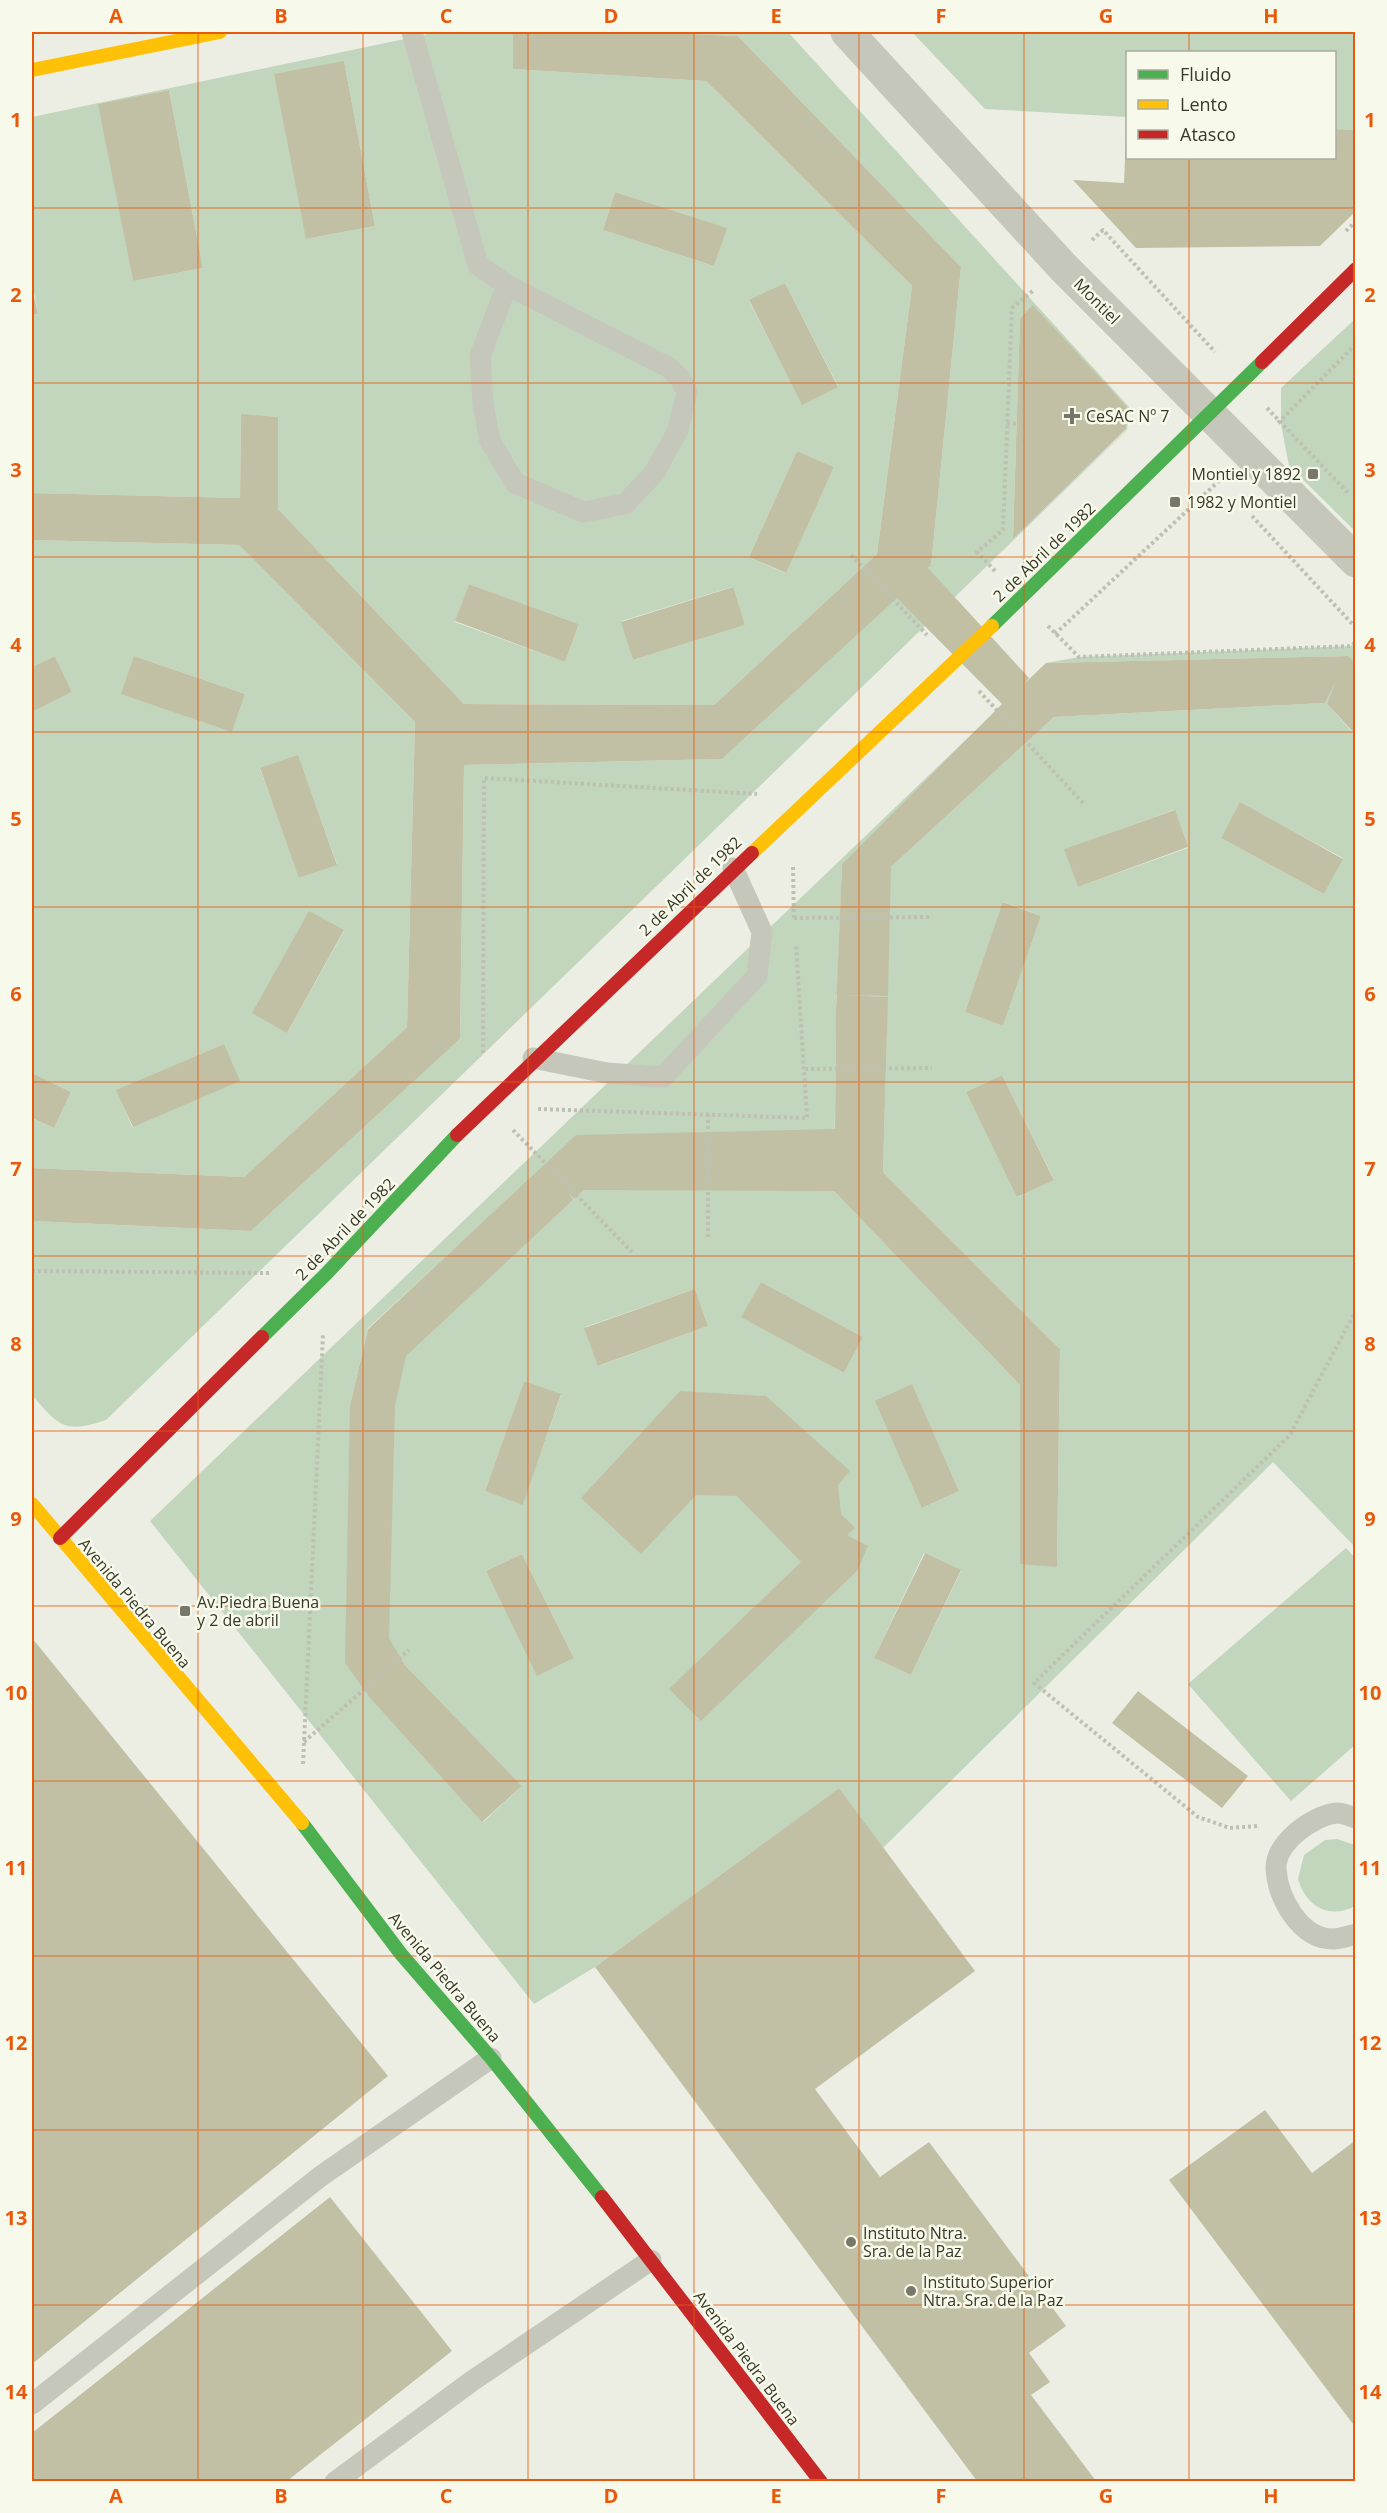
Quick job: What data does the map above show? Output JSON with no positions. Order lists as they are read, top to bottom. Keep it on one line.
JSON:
{"streets":{"street":["Montiel","2 de Abril de 1982","Avenida Piedra Buena"]},"crossings":[["Montiel","2 de Abril de 1982"],["2 de Abril de 1982","Avenida Piedra Buena"]],"places":{"health":["CeSAC Nº 7"],"transit":["Montiel y 1892","1982 y Montiel","Av.Piedra Buena y 2 de abril"],"other":["Instituto Ntra. Sra. de la Paz","Instituto Superior Ntra. Sra. de la Paz"]},"legend":["Fluido","Lento","Atasco"],"grid":{"columns":["A","B","C","D","E","F","G","H"],"rows":["1","2","3","4","5","6","7","8","9","10","11","12","13","14"]}}
